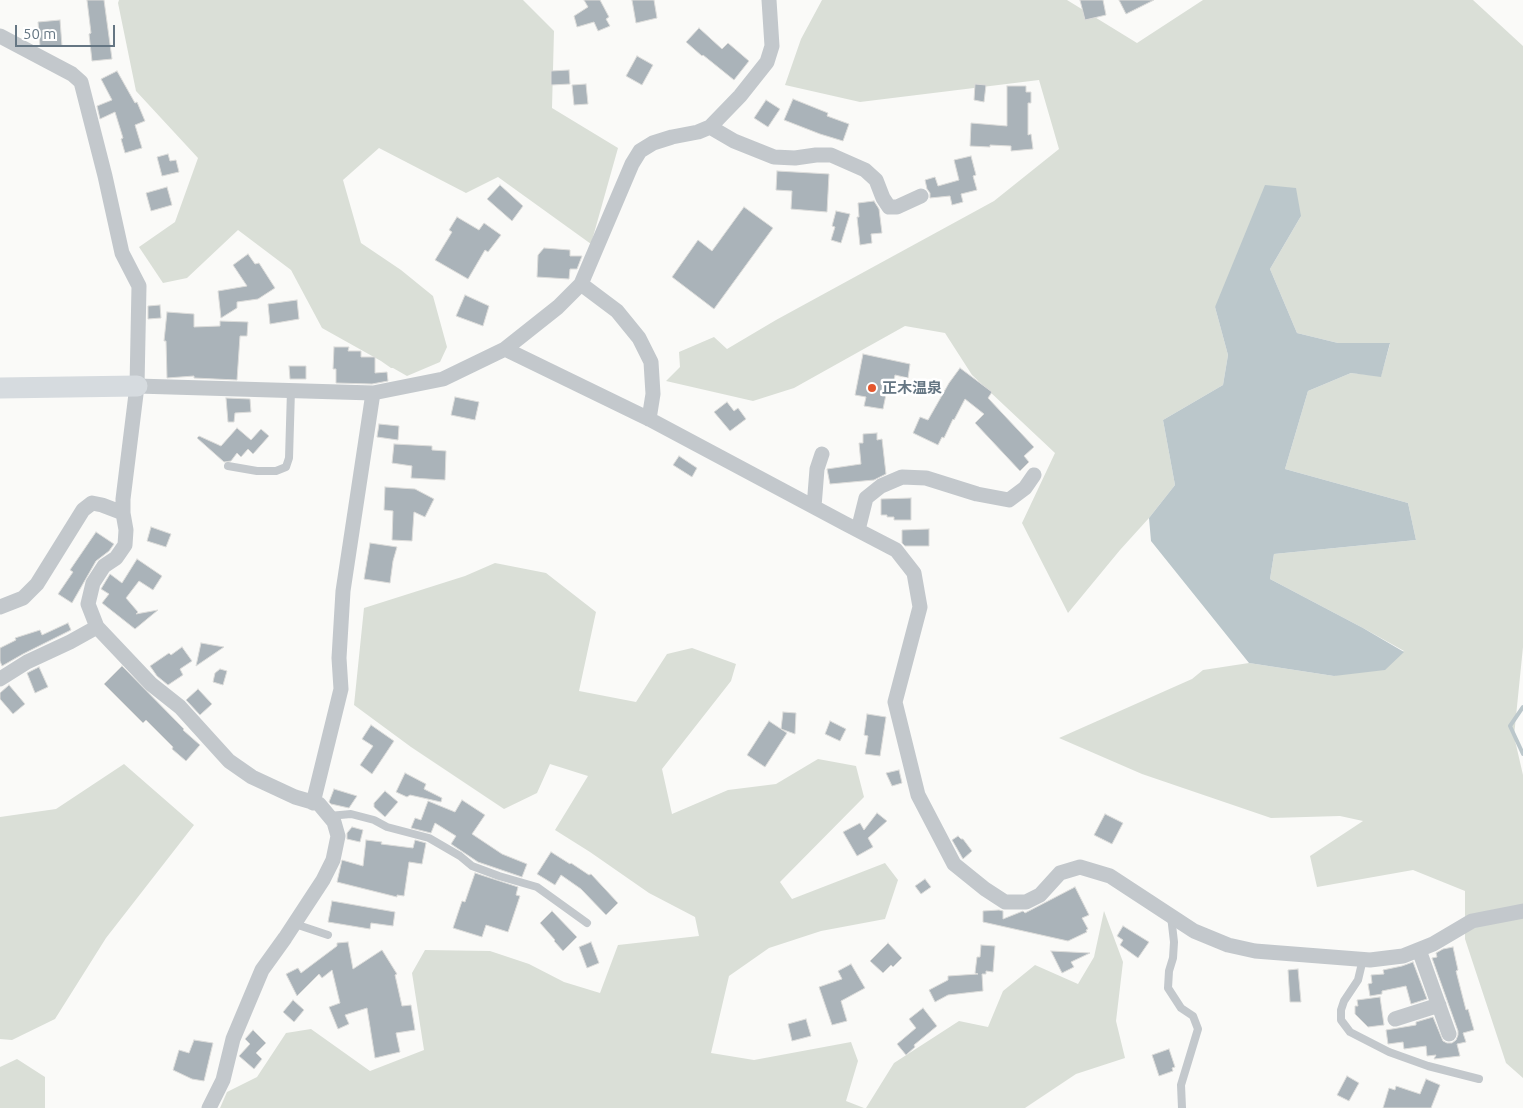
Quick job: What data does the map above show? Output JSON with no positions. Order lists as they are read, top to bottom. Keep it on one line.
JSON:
{"places":["正木温泉"],"scale_bar":"50 m"}
